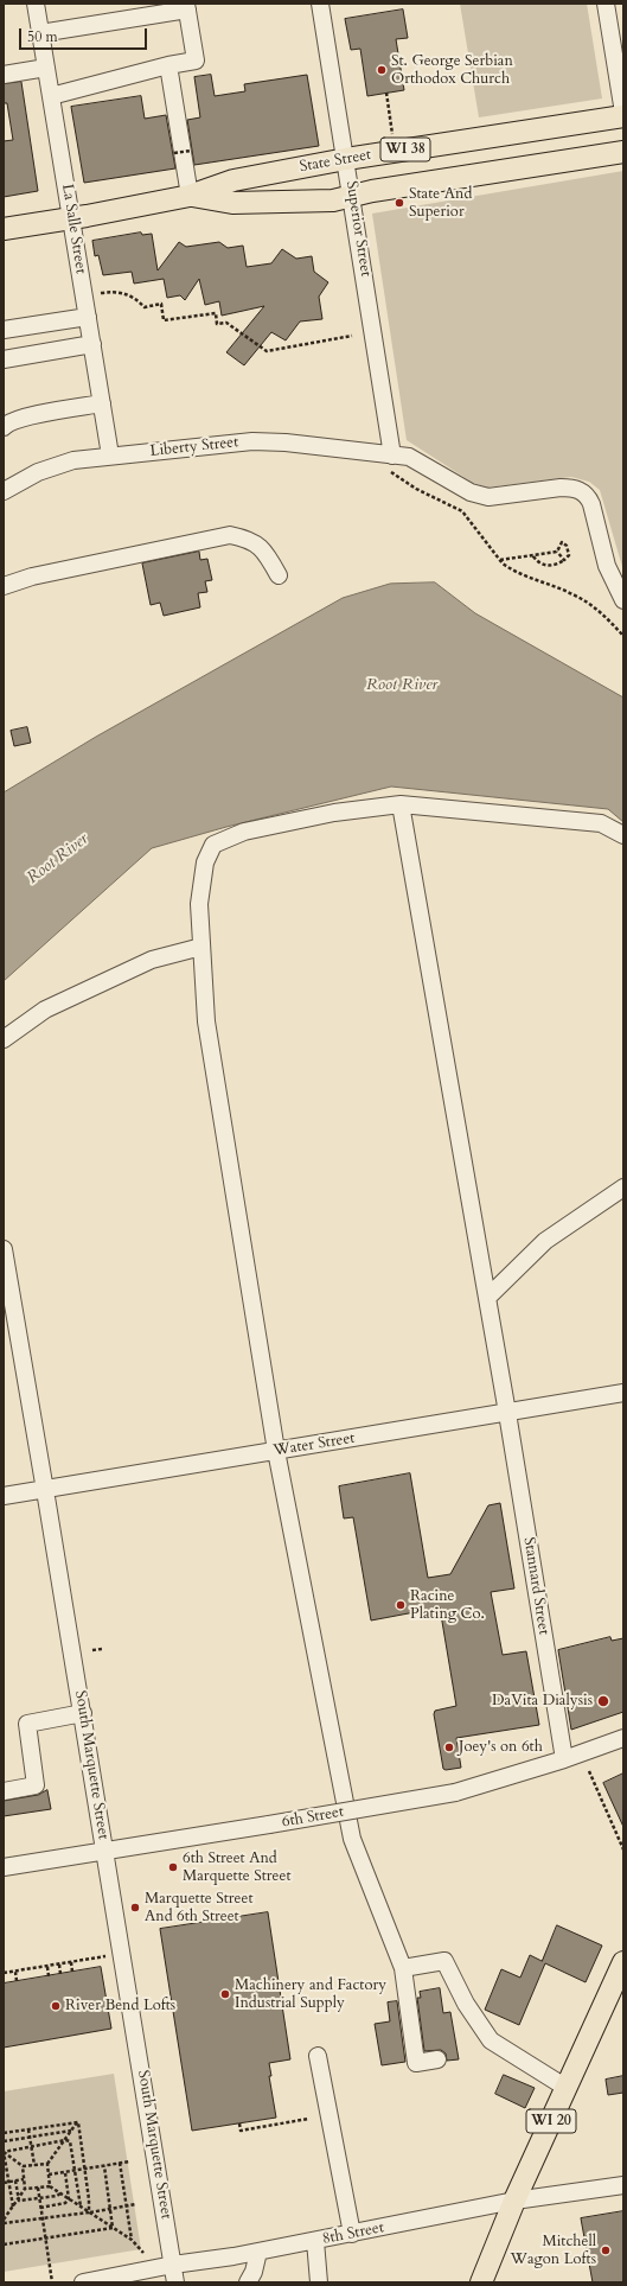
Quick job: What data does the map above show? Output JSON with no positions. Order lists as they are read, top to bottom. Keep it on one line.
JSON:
{"streets":{"main road":["WI 38","State Street","WI 20"],"street":["La Salle Street","Superior Street","Liberty Street","Water Street","Stannard Street","South Marquette Street","6th Street","8th Street"]},"crossings":[["State Street","La Salle Street"],["State Street","Superior Street"],["La Salle Street","Liberty Street"],["Superior Street","Liberty Street"],["Water Street","Stannard Street"],["Water Street","South Marquette Street"],["Stannard Street","6th Street"],["South Marquette Street","6th Street"],["South Marquette Street","8th Street"],["WI 20","8th Street"]],"water":["Root River"],"places":["St. George Serbian Orthodox Church","State And Superior","Racine Plating Co.","DaVita Dialysis","Joey's on 6th","6th Street And Marquette Street","Marquette Street And 6th Street","Machinery and Factory Industrial Supply","River Bend Lofts","Mitchell Wagon Lofts"],"scale_bar":"50 m"}
